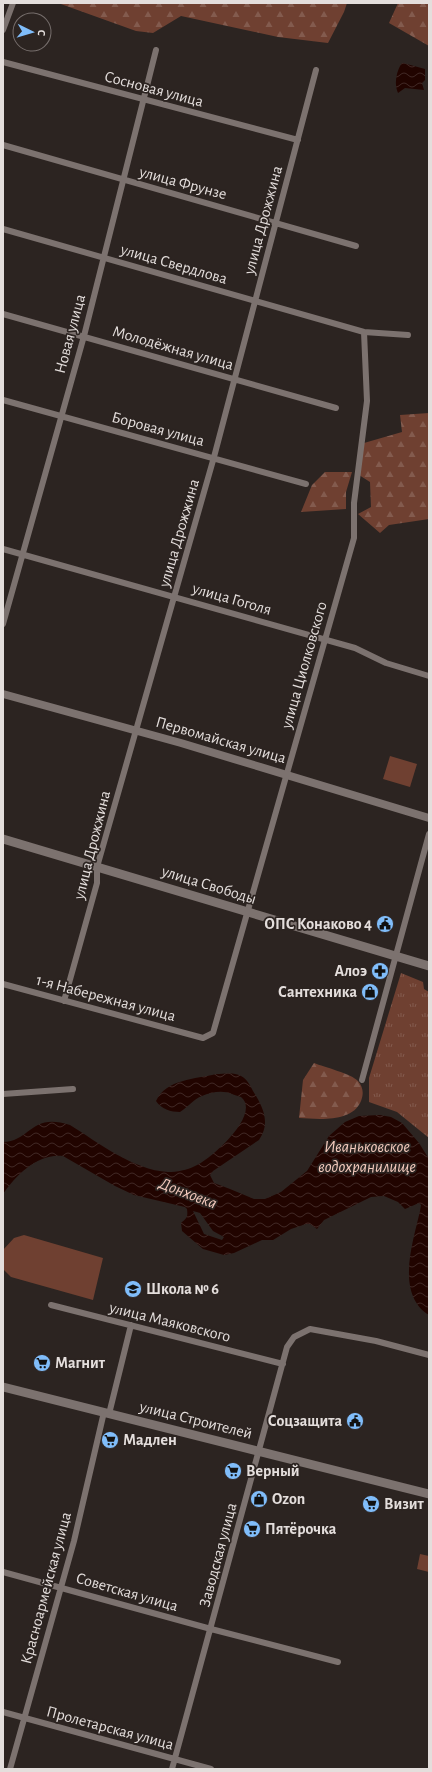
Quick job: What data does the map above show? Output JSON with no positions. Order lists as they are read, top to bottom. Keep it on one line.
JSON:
{"streets":{"main road":["улица Свободы","улица Строителей"],"street":["Сосновая улица","улица Фрунзе","улица Дрожжина","улица Свердлова","Новая улица","Молодёжная улица","Боровая улица","улица Гоголя","улица Циолковского","Первомайская улица","1-я Набережная улица","улица Маяковского","Заводская улица","Красноармейская улица","Советская улица","Пролетарская улица"]},"crossings":[["Сосновая улица","улица Дрожжина"],["Сосновая улица","Новая улица"],["улица Фрунзе","улица Дрожжина"],["улица Фрунзе","Новая улица"],["улица Дрожжина","улица Свердлова"],["улица Дрожжина","Молодёжная улица"],["улица Дрожжина","Боровая улица"],["улица Дрожжина","улица Гоголя"],["улица Дрожжина","Первомайская улица"],["улица Дрожжина","улица Свободы"],["улица Дрожжина","1-я Набережная улица"],["улица Свердлова","Новая улица"],["улица Свердлова","улица Циолковского"],["Новая улица","Молодёжная улица"],["Новая улица","Боровая улица"],["Новая улица","улица Гоголя"],["улица Гоголя","улица Циолковского"],["улица Циолковского","Первомайская улица"],["улица Циолковского","улица Свободы"],["улица Циолковского","1-я Набережная улица"],["улица Маяковского","Заводская улица"],["улица Маяковского","Красноармейская улица"],["улица Строителей","Заводская улица"],["улица Строителей","Красноармейская улица"],["Заводская улица","Советская улица"],["Заводская улица","Пролетарская улица"],["Красноармейская улица","Советская улица"],["Красноармейская улица","Пролетарская улица"]],"water":["Иваньковское водохранилище","Донховка"],"places":{"public building":["ОПС Конаково 4","Соцзащита"],"pharmacy":["Алоэ"],"shop":["Сантехника","Ozon"],"school or university":["Школа № 6"],"supermarket":["Магнит","Мадлен","Верный","Визит","Пятёрочка"]},"north":"right"}
